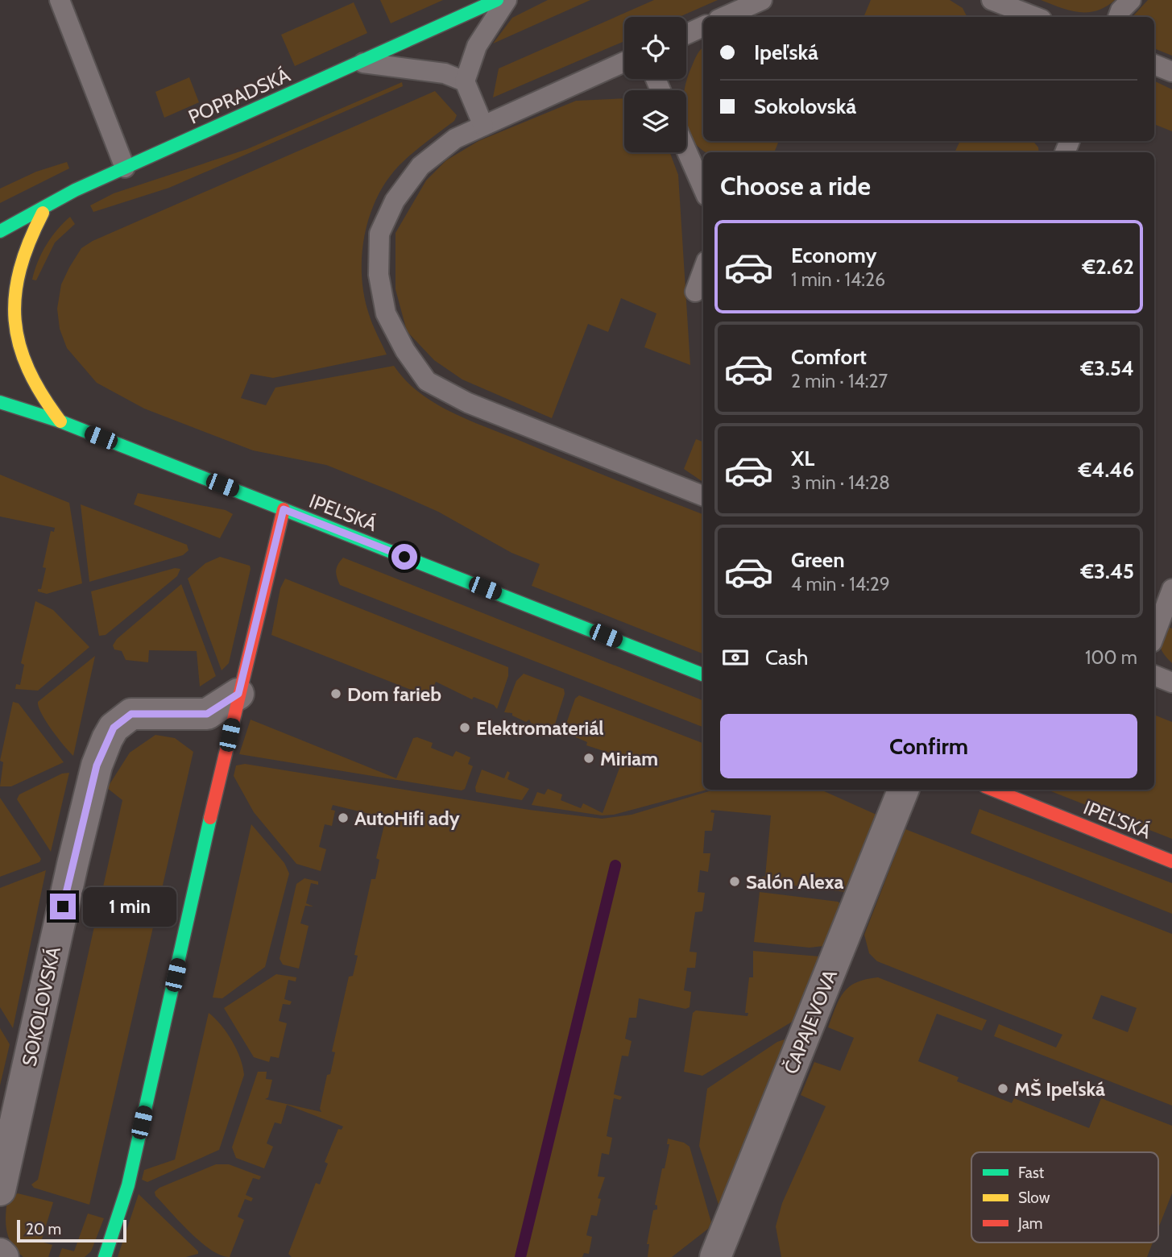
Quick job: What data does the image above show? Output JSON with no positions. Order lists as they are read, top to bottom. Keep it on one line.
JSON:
{"streets":{"street":["POPRADSKÁ","IPEĽSKÁ","SOKOLOVSKÁ","ČAPAJEVOVA"]},"crossings":[["POPRADSKÁ","IPEĽSKÁ"]],"places":["Dom farieb","Elektromateriál","Miriam","AutoHifi ady","Salón Alexa","MŠ Ipeľská"],"legend":["Fast","Slow","Jam"],"scale_bar":"20 m","page":{"banner":["Ipeľská","Sokolovská"],"heading":"Choose a ride","list":[{"name":"Economy","note":"1 min · 14:26","value":"€2.62"},{"name":"Comfort","note":"2 min · 14:27","value":"€3.54"},{"name":"XL","note":"3 min · 14:28","value":"€4.46"},{"name":"Green","note":"4 min · 14:29","value":"€3.45"}],"pay":["Cash","100 m"],"buttons":"Confirm","bubble":"1 min","scale":"20 m"}}
